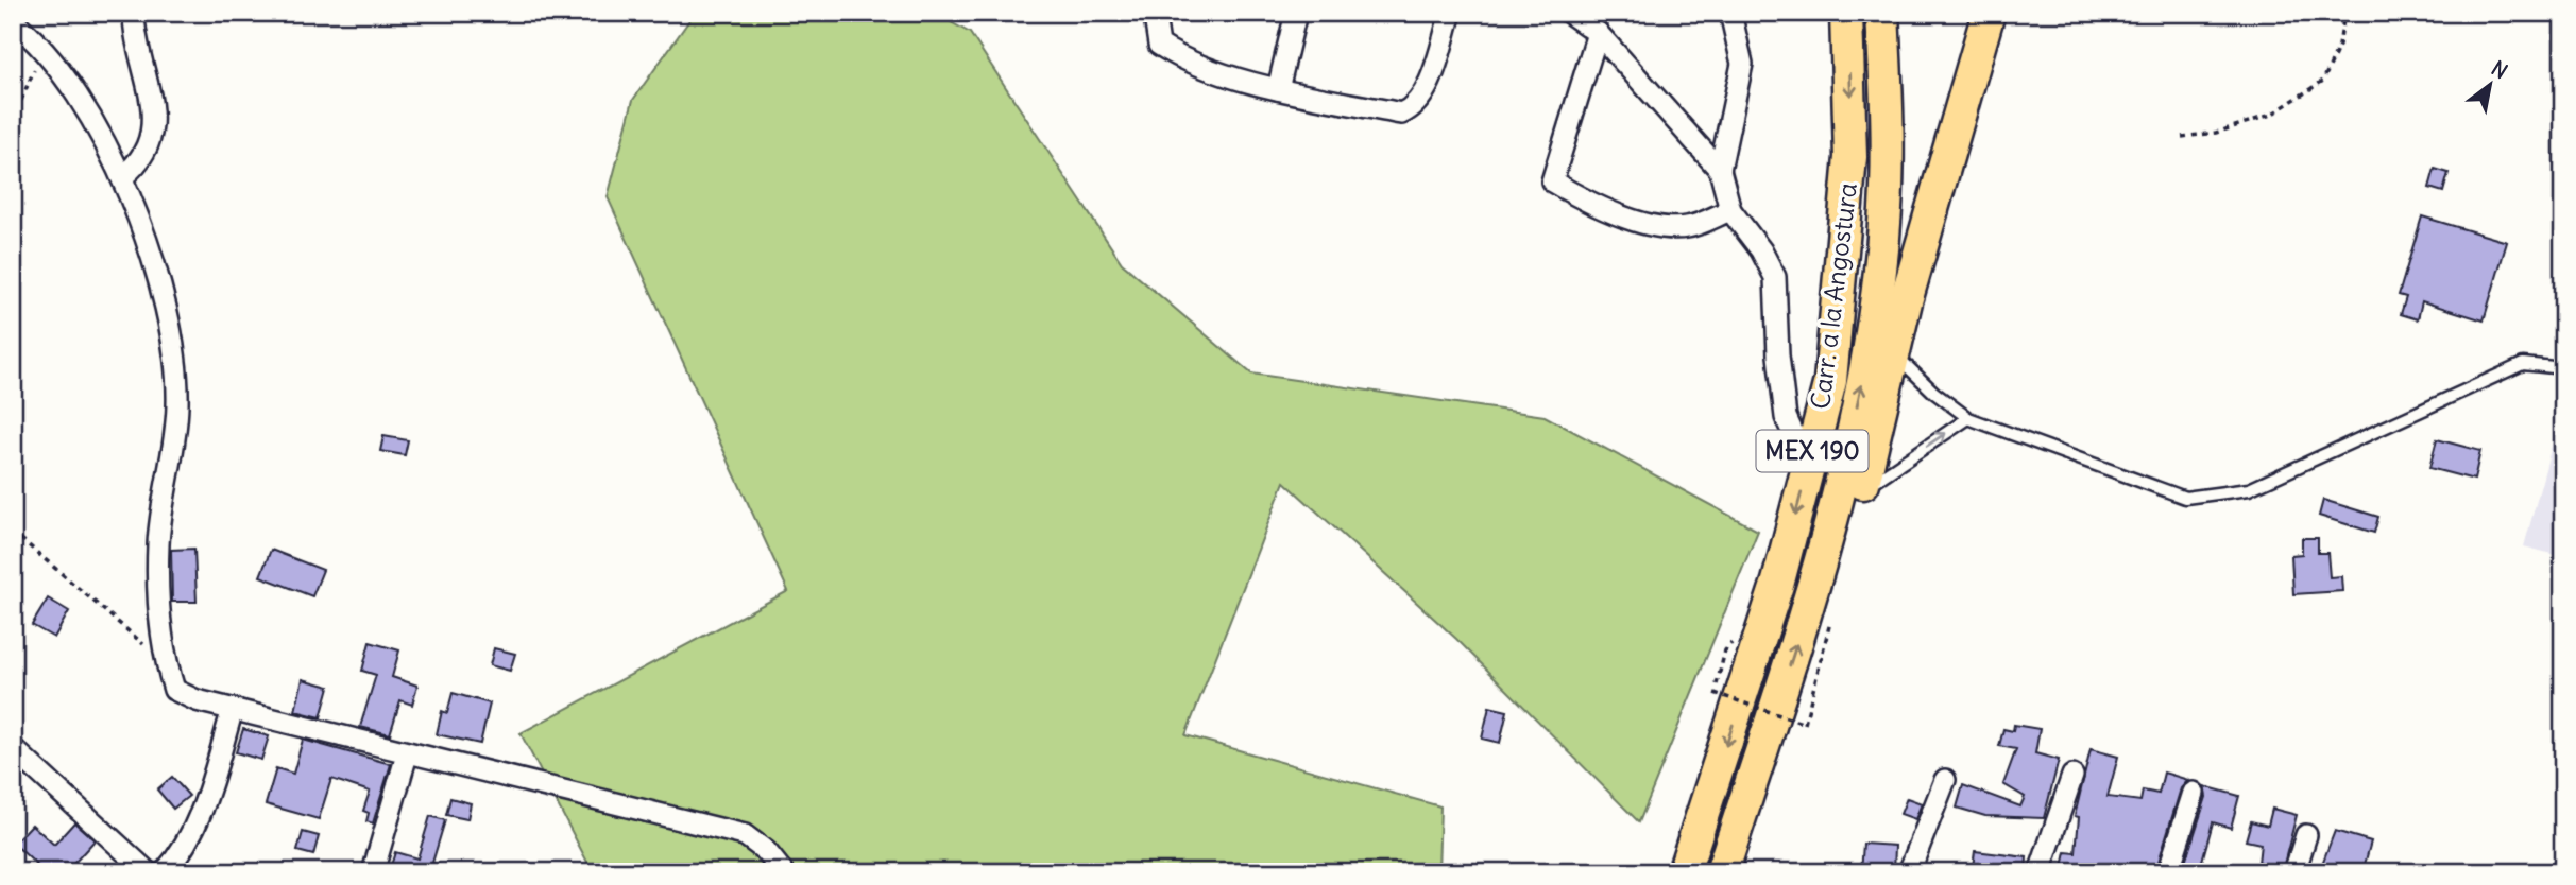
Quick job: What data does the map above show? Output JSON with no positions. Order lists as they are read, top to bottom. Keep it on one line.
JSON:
{"streets":{"main road":["Carr. a la Angostura","MEX 190"]},"north":"top right"}
